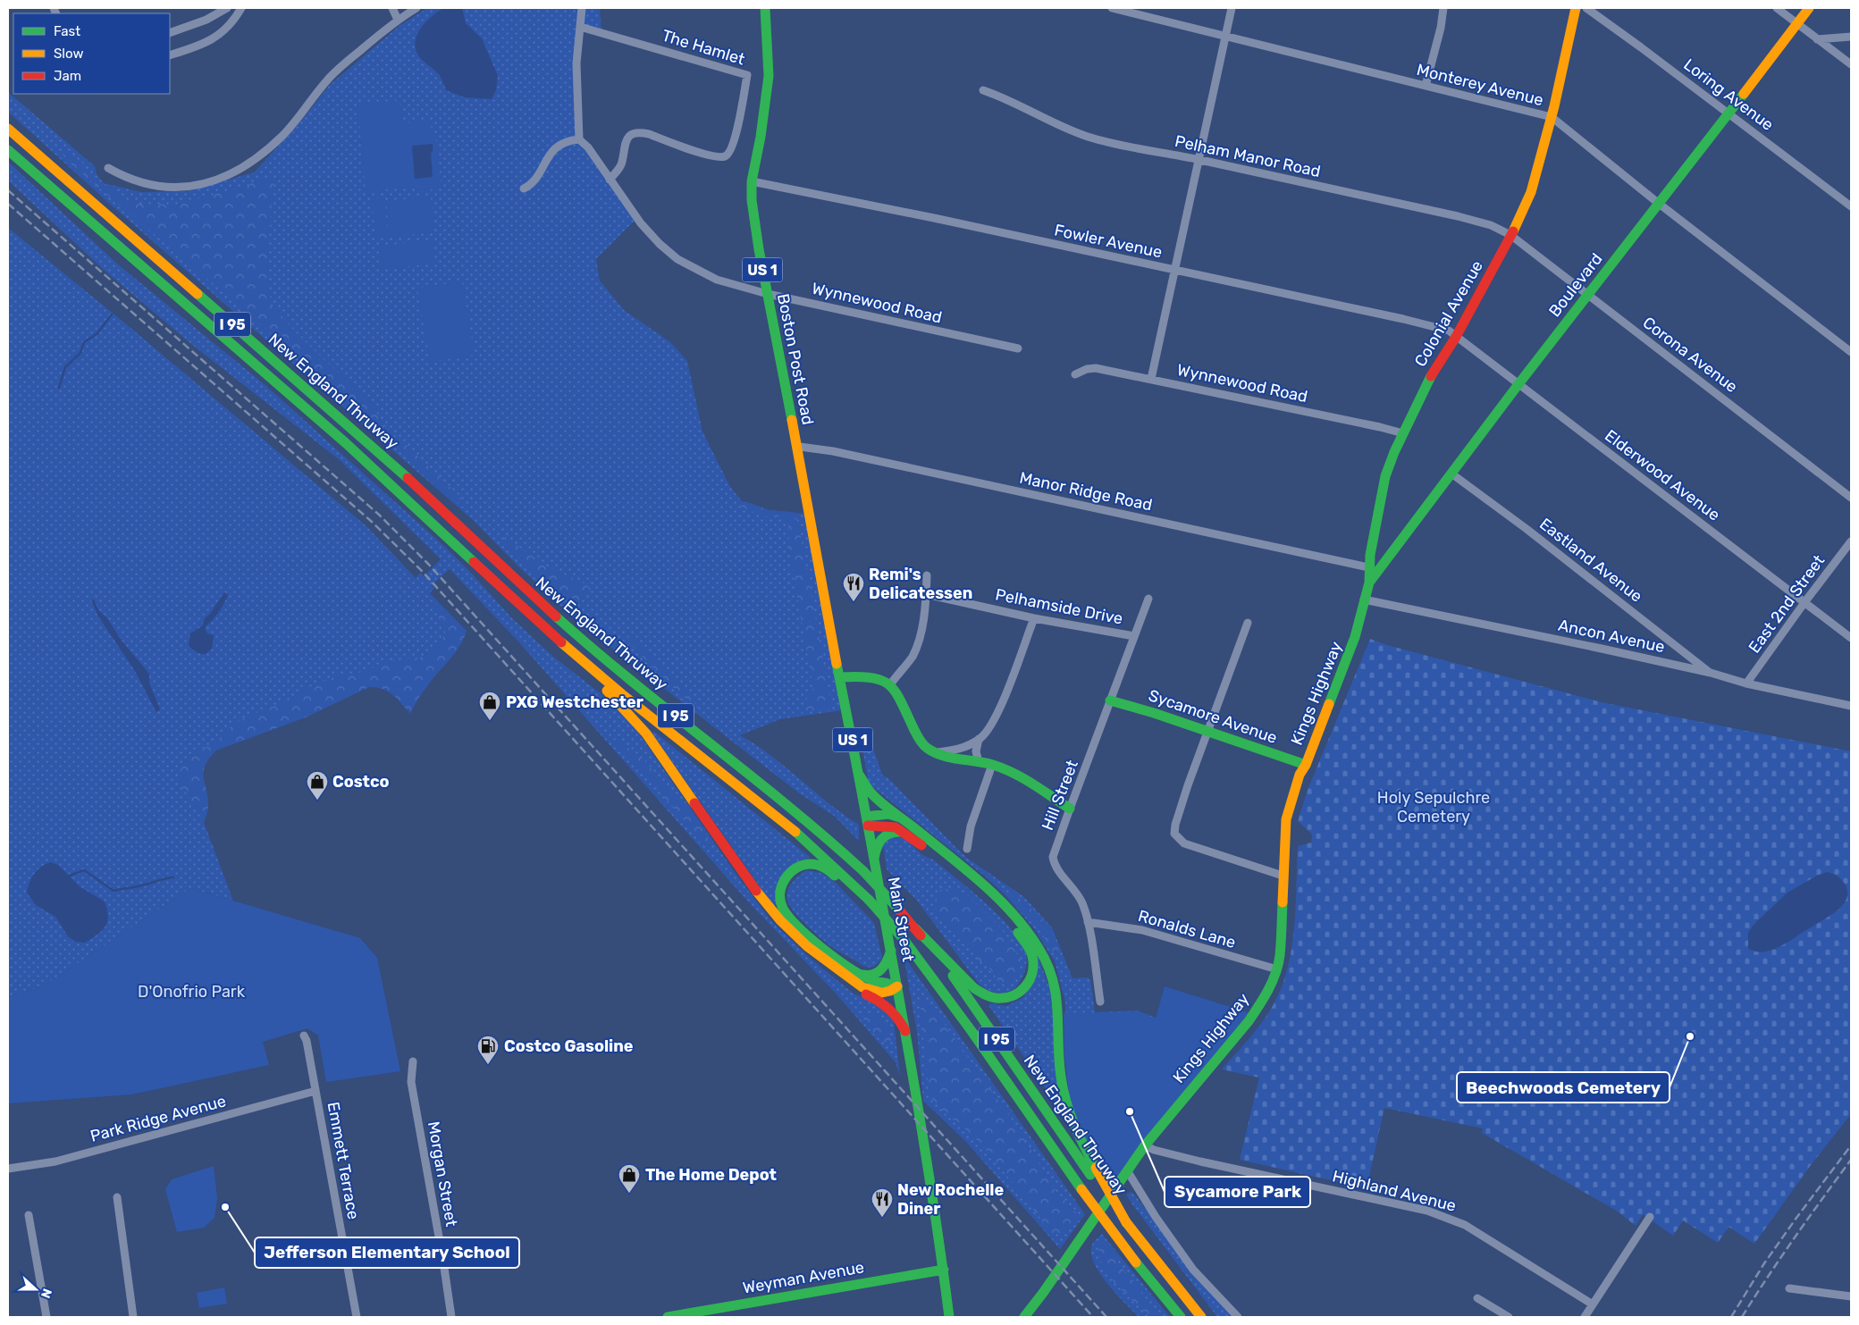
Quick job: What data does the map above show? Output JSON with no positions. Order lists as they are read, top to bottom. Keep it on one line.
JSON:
{"streets":{"main road":["US 1","Boulevard","Colonial Avenue","I 95","Boston Post Road","New England Thruway","Kings Highway","Sycamore Avenue","Main Street","Weyman Avenue"],"street":["The Hamlet","Monterey Avenue","Loring Avenue","Pelham Manor Road","Fowler Avenue","Wynnewood Road","Corona Avenue","Elderwood Avenue","Manor Ridge Road","Eastland Avenue","East 2nd Street","Pelhamside Drive","Ancon Avenue","Hill Street","Ronalds Lane","Park Ridge Avenue","Emmett Terrace","Morgan Street","Highland Avenue"]},"crossings":[["The Hamlet","Wynnewood Road"],["Monterey Avenue","Boulevard"],["Monterey Avenue","Colonial Avenue"],["Loring Avenue","Boulevard"],["Pelham Manor Road","Colonial Avenue"],["Pelham Manor Road","Corona Avenue"],["Fowler Avenue","Colonial Avenue"],["Fowler Avenue","Boston Post Road"],["Fowler Avenue","Elderwood Avenue"],["Boulevard","Colonial Avenue"],["Boulevard","Corona Avenue"],["Boulevard","Elderwood Avenue"],["Boulevard","Eastland Avenue"],["Wynnewood Road","Colonial Avenue"],["Wynnewood Road","Boston Post Road"],["Colonial Avenue","Corona Avenue"],["Colonial Avenue","Elderwood Avenue"],["Colonial Avenue","Manor Ridge Road"],["Colonial Avenue","Ancon Avenue"],["Colonial Avenue","Kings Highway"],["Boston Post Road","Manor Ridge Road"],["Boston Post Road","Main Street"],["Elderwood Avenue","East 2nd Street"],["Eastland Avenue","Ancon Avenue"],["East 2nd Street","Ancon Avenue"],["Pelhamside Drive","Hill Street"],["Kings Highway","Sycamore Avenue"],["Kings Highway","Ronalds Lane"],["Kings Highway","Highland Avenue"],["Sycamore Avenue","Hill Street"],["Hill Street","Ronalds Lane"],["Main Street","Weyman Avenue"],["Park Ridge Avenue","Emmett Terrace"]],"parks":["Holy Sepulchre Cemetery","D'Onofrio Park"],"places":{"restaurant":["Remi's Delicatessen","New Rochelle Diner"],"shop":["PXG Westchester","Costco","The Home Depot"],"other":["Beechwoods Cemetery","Sycamore Park","Jefferson Elementary School"],"fuel station":["Costco Gasoline"]},"legend":["Fast","Slow","Jam"],"north":"right"}
